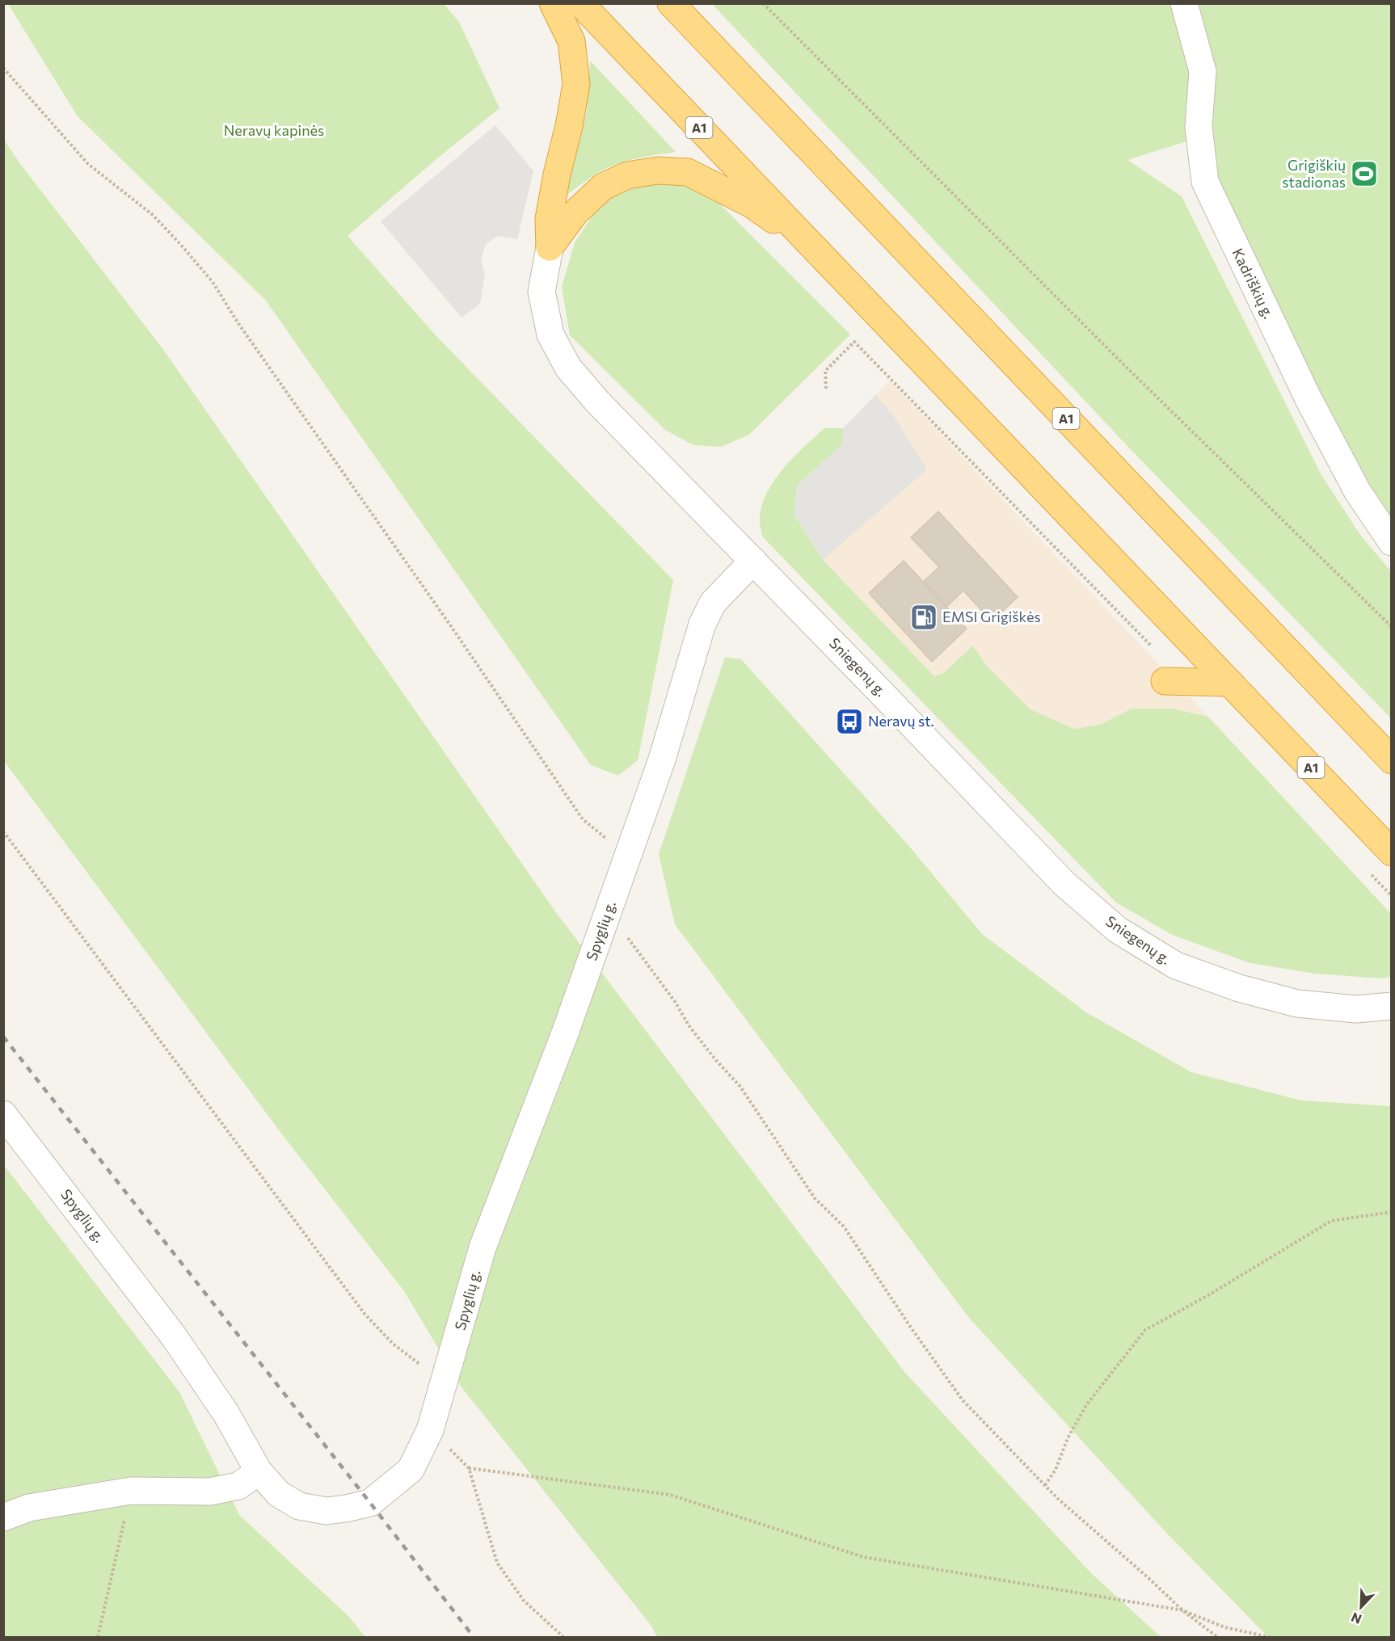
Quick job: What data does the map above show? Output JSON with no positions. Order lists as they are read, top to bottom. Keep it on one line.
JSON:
{"streets":{"highway":["A1"],"street":["Kadriškių g.","Sniegenų g.","Spyglių g."]},"crossings":[["Sniegenų g.","Spyglių g."]],"parks":["Neravų kapinės"],"places":{"sports":["Grigiškių stadionas"],"fuel station":["EMSI Grigiškės"],"bus stop":["Neravų st."]},"north":"bottom left"}
